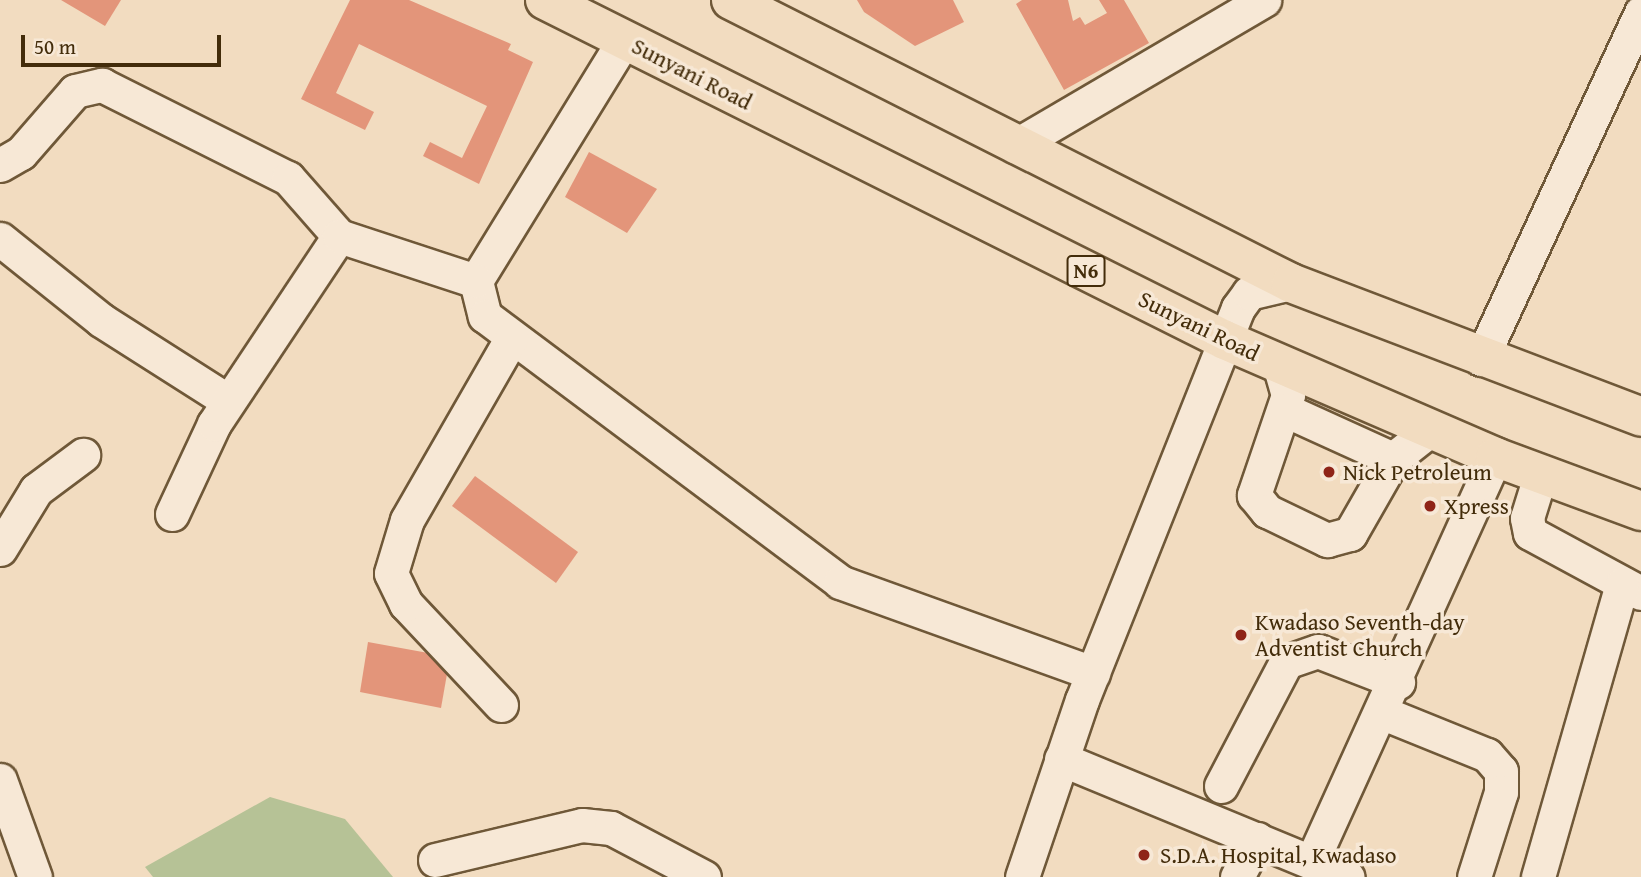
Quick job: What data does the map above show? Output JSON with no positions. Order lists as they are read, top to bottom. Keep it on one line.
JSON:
{"streets":{"main road":["Sunyani Road","N6"]},"places":["Nick Petroleum","Xpress","Kwadaso Seventh-day Adventist Church","S.D.A. Hospital, Kwadaso"],"scale_bar":"50 m"}
